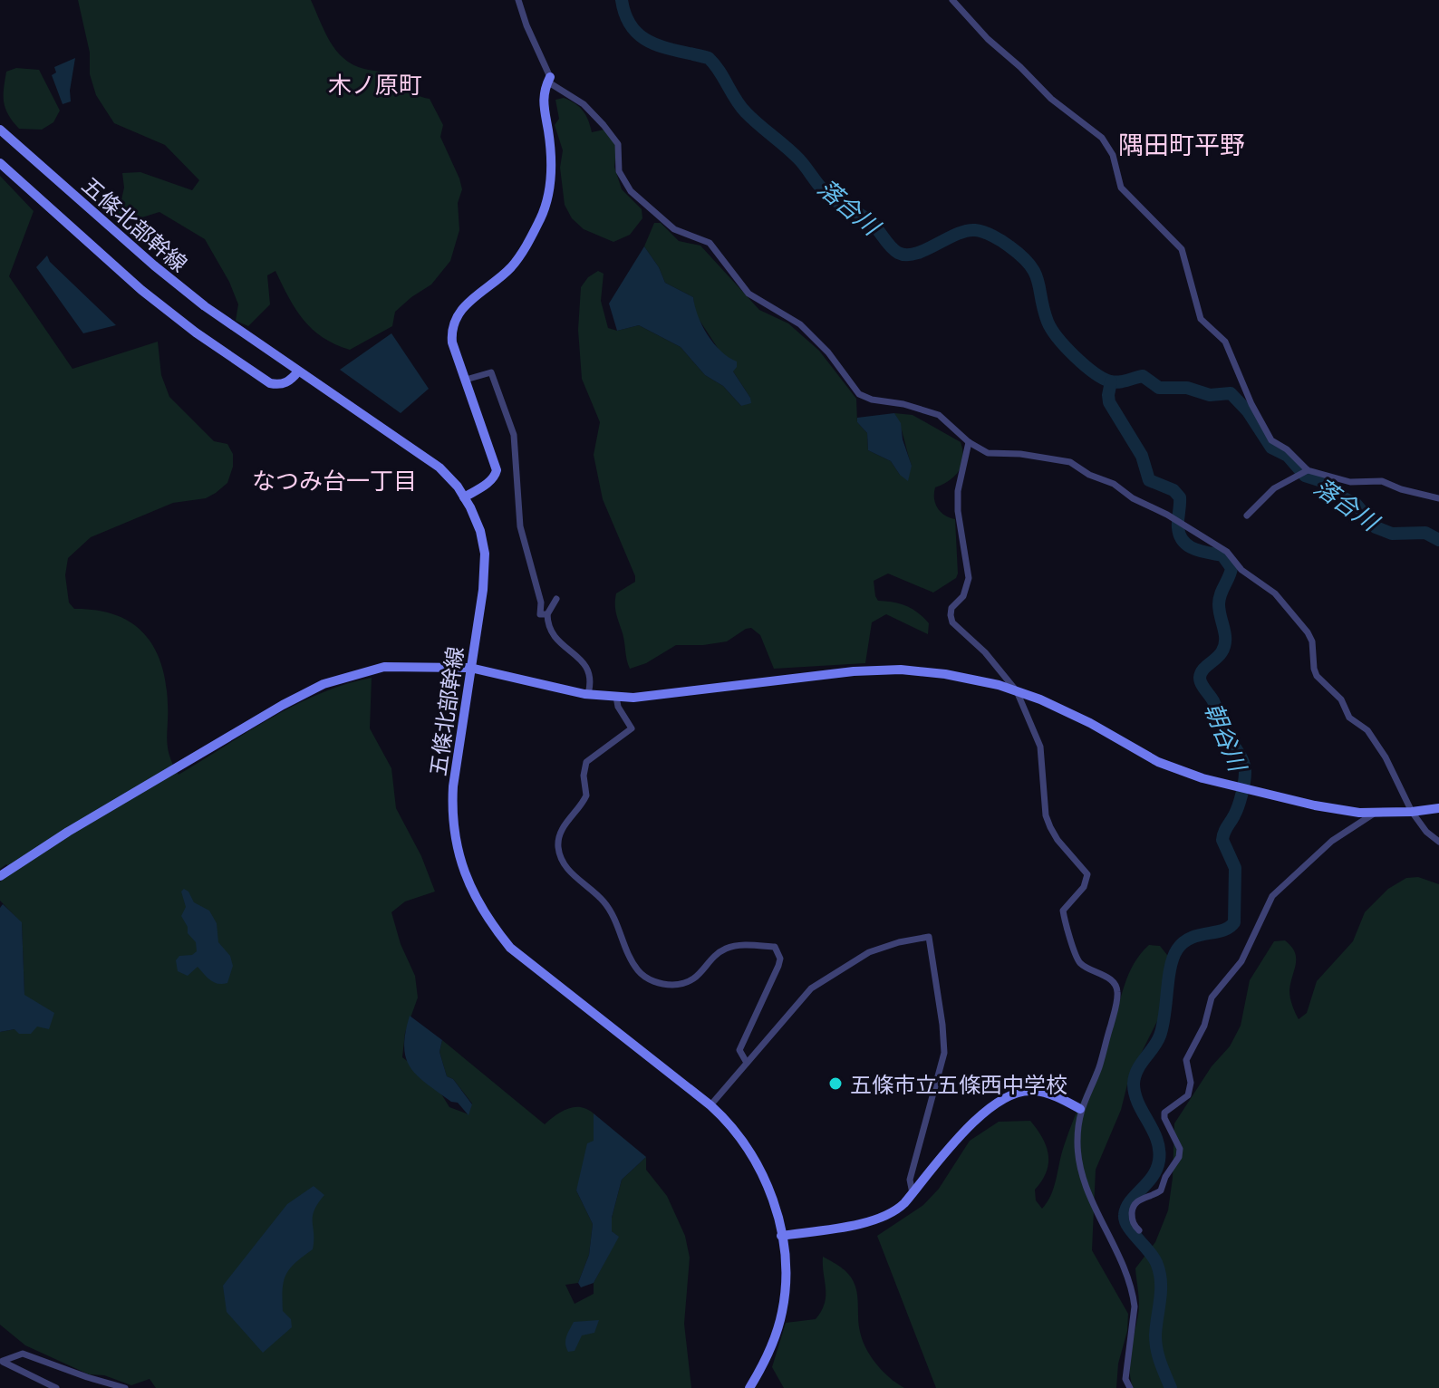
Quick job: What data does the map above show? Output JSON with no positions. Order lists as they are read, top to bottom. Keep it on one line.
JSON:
{"streets":{"street":["五條北部幹線"]},"districts":["木ノ原町","隅田町平野","なつみ台一丁目"],"water":["落合川","朝谷川"],"places":["五條市立五條西中学校"]}
